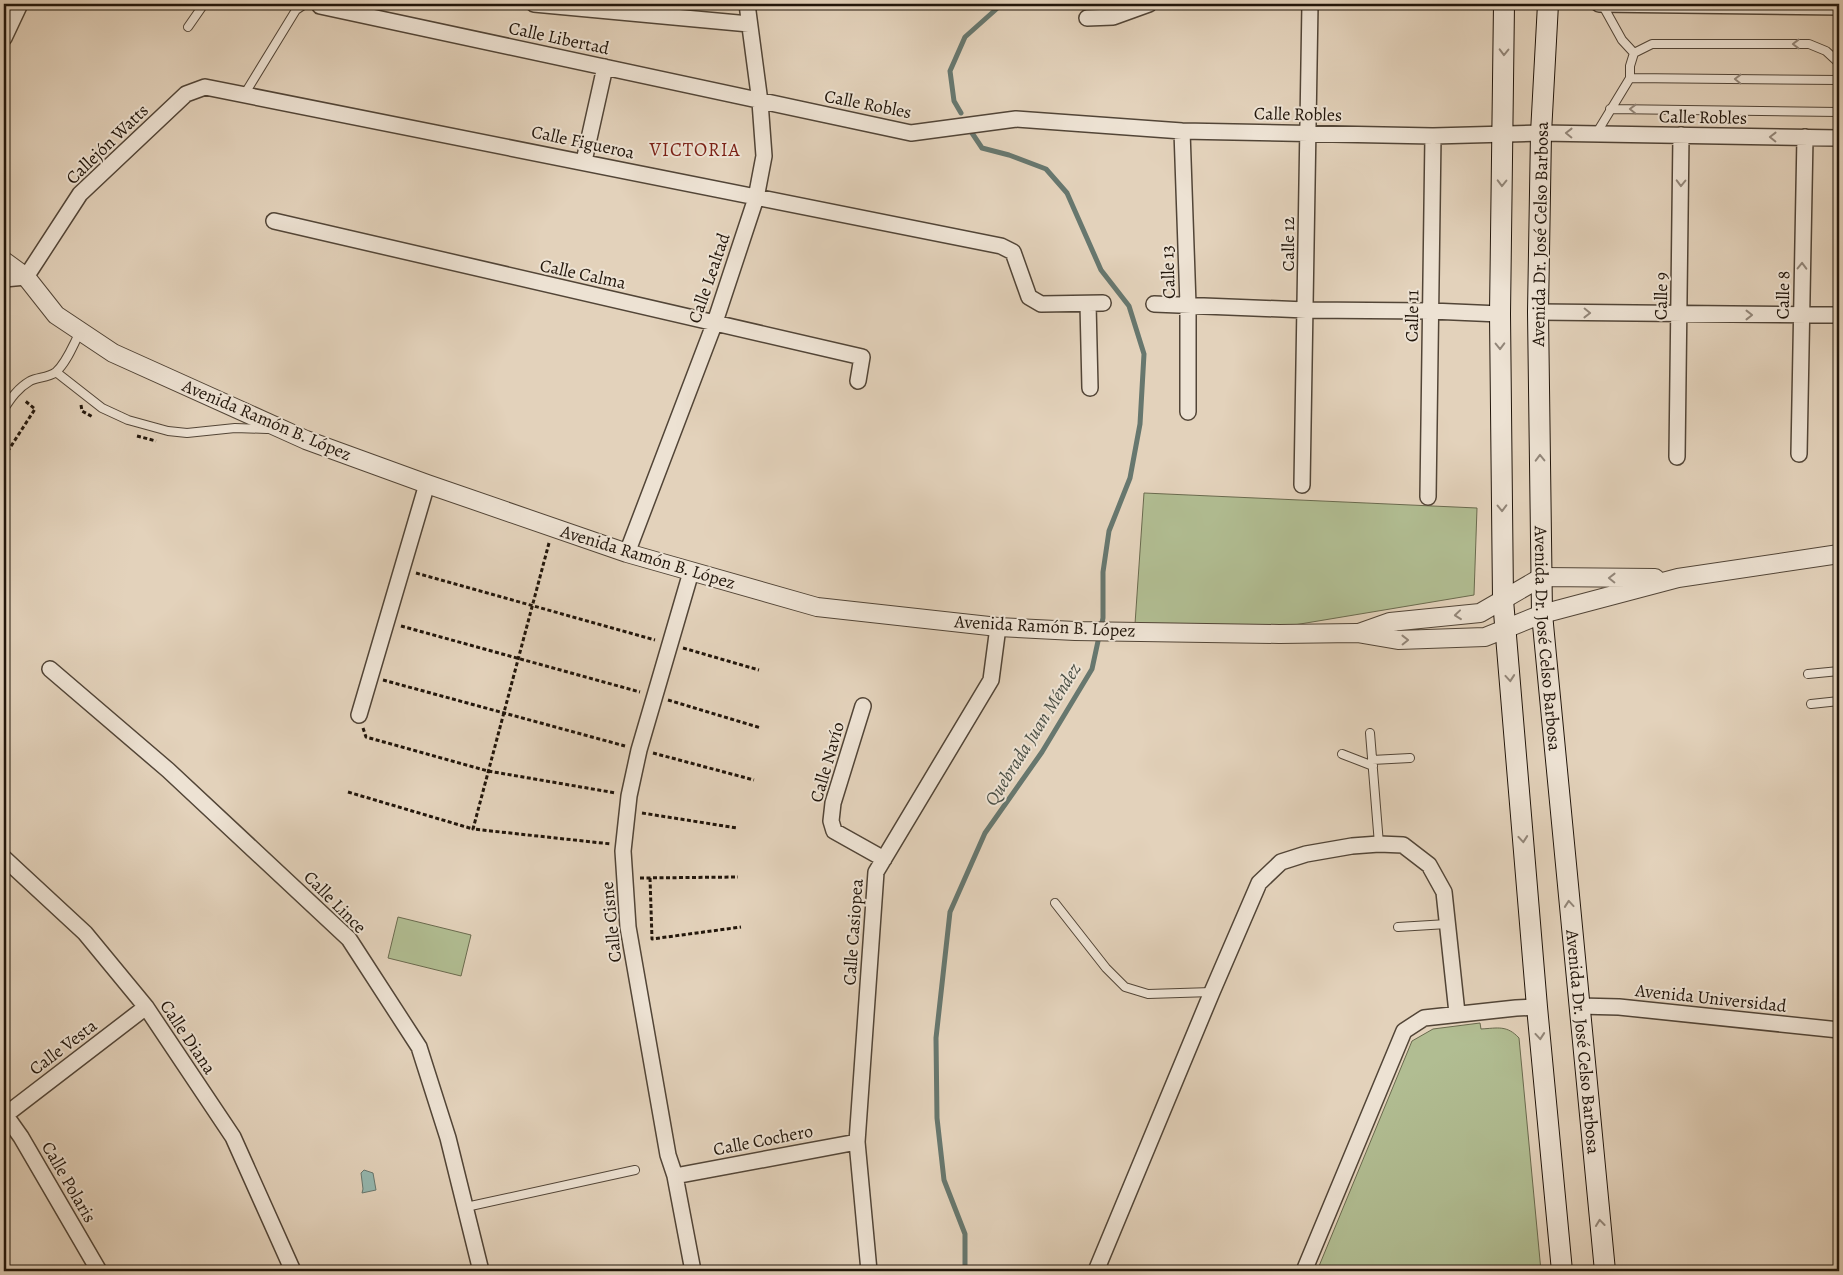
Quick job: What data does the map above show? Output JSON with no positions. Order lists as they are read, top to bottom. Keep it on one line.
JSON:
{"streets":{"main road":["Avenida Dr. José Celso Barbosa"],"street":["Calle Libertad","Calle Robles","Calle Figueroa","Callejón Watts","Calle 12","Calle 13","Calle Calma","Calle Lealtad","Calle 8","Calle 9","Calle 11","Avenida Ramón B. López","Calle Navío","Calle Lince","Calle Cisne","Calle Casiopea","Avenida Universidad","Calle Diana","Calle Vesta","Calle Cochero","Calle Polaris"]},"crossings":[["Calle Libertad","Calle Robles"],["Calle Libertad","Calle Lealtad"],["Calle Robles","Avenida Dr. José Celso Barbosa"],["Calle Robles","Calle 12"],["Calle Robles","Calle 13"],["Calle Robles","Calle Lealtad"],["Calle Robles","Calle 8"],["Calle Robles","Calle 9"],["Calle Robles","Calle 11"],["Calle Figueroa","Callejón Watts"],["Calle Figueroa","Calle Lealtad"],["Callejón Watts","Avenida Ramón B. López"],["Avenida Dr. José Celso Barbosa","Avenida Ramón B. López"],["Avenida Dr. José Celso Barbosa","Avenida Universidad"],["Calle Calma","Calle Lealtad"],["Calle Lealtad","Avenida Ramón B. López"],["Avenida Ramón B. López","Calle Cisne"],["Avenida Ramón B. López","Calle Casiopea"],["Calle Navío","Calle Casiopea"],["Calle Cisne","Calle Cochero"],["Calle Casiopea","Calle Cochero"],["Calle Diana","Calle Vesta"],["Calle Vesta","Calle Polaris"]],"one_way":["Calle 8","Calle 9"],"districts":["VICTORIA"],"water":["Quebrada Juan Méndez"]}
